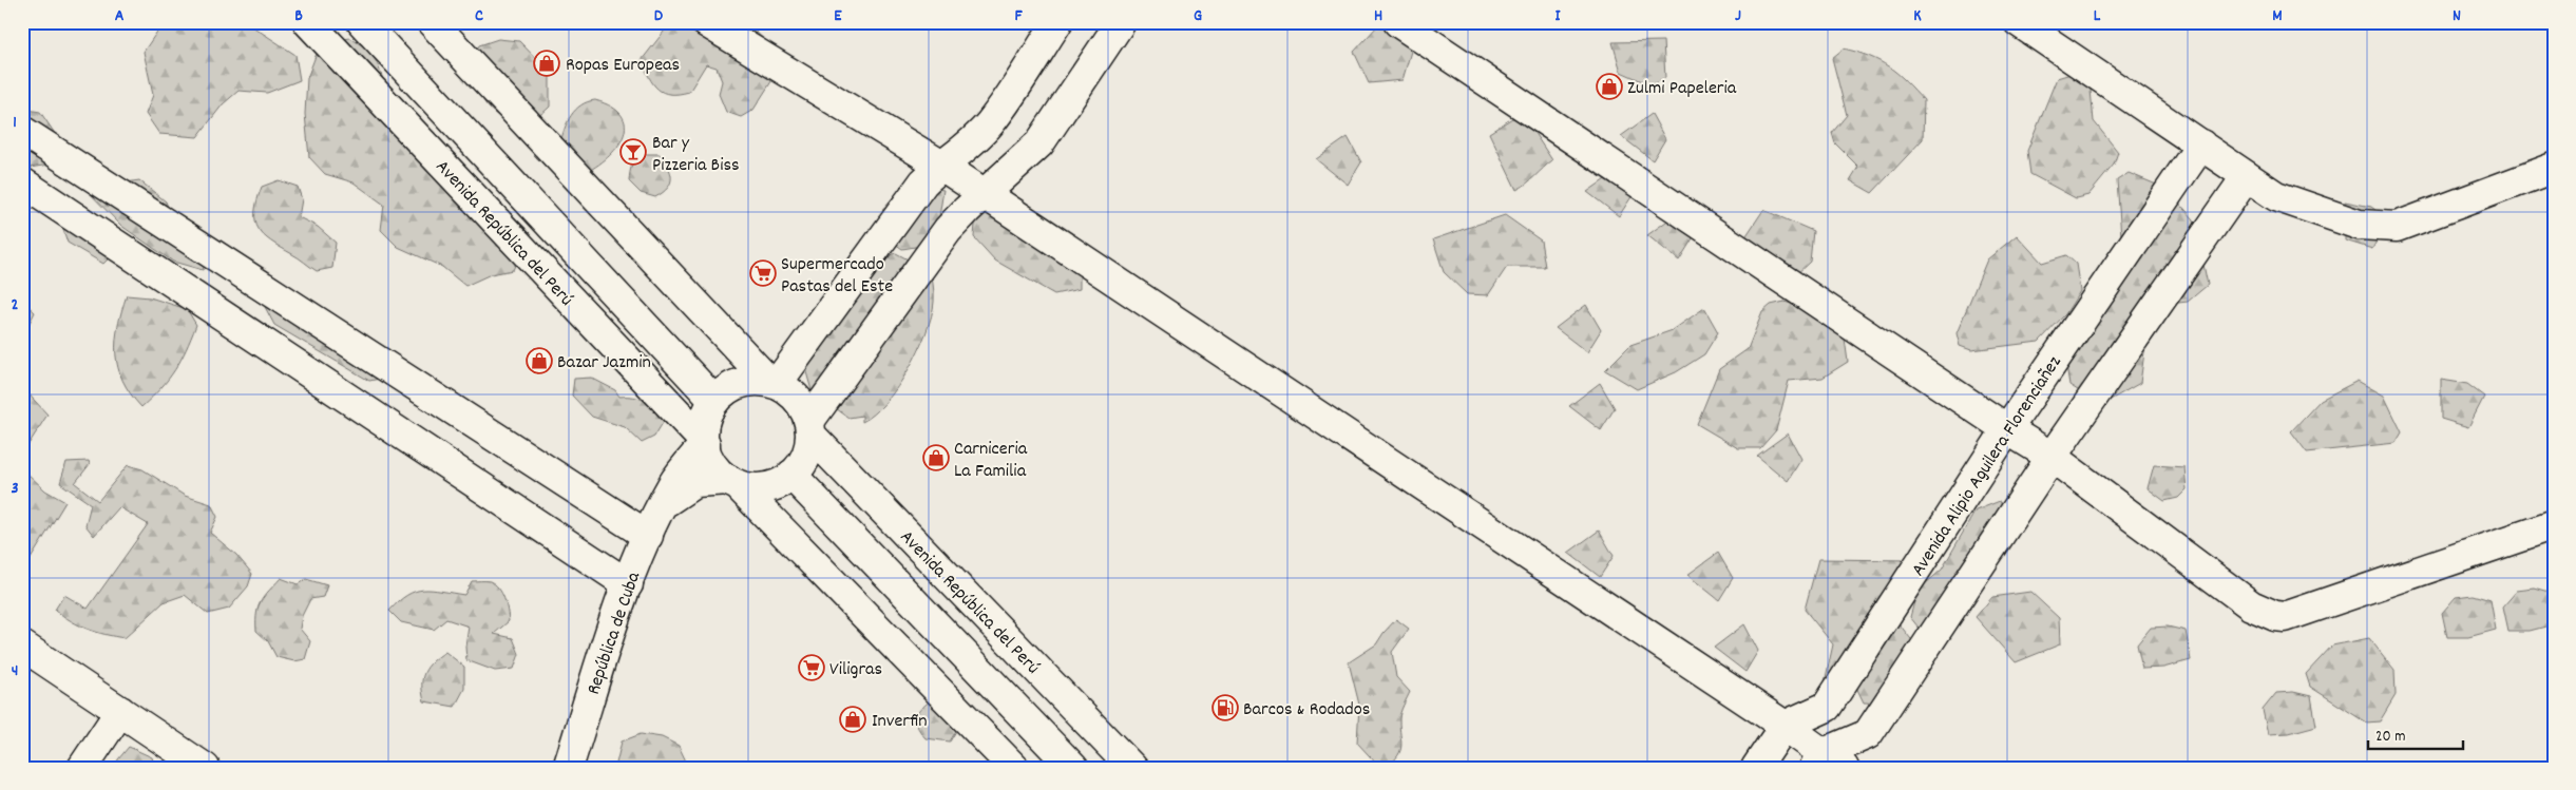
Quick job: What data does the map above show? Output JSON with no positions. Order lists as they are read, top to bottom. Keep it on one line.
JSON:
{"streets":{"main road":["Avenida República del Perú","Avenida Alipio Aguilera Florenciañez","República de Cuba"]},"crossings":[["Avenida República del Perú","República de Cuba"]],"places":{"shop":["Ropas Europeas","Zulmi Papeleria","Bazar Jazmin","Carniceria La Familia","Inverfin"],"bar":["Bar y Pizzeria Biss"],"supermarket":["Supermercado Pastas del Este","Viligras"],"fuel station":["Barcos & Rodados"]},"scale_bar":"20 m","grid":{"columns":["A","B","C","D","E","F","G","H","I","J","K","L","M","N"],"rows":["1","2","3","4"]}}
